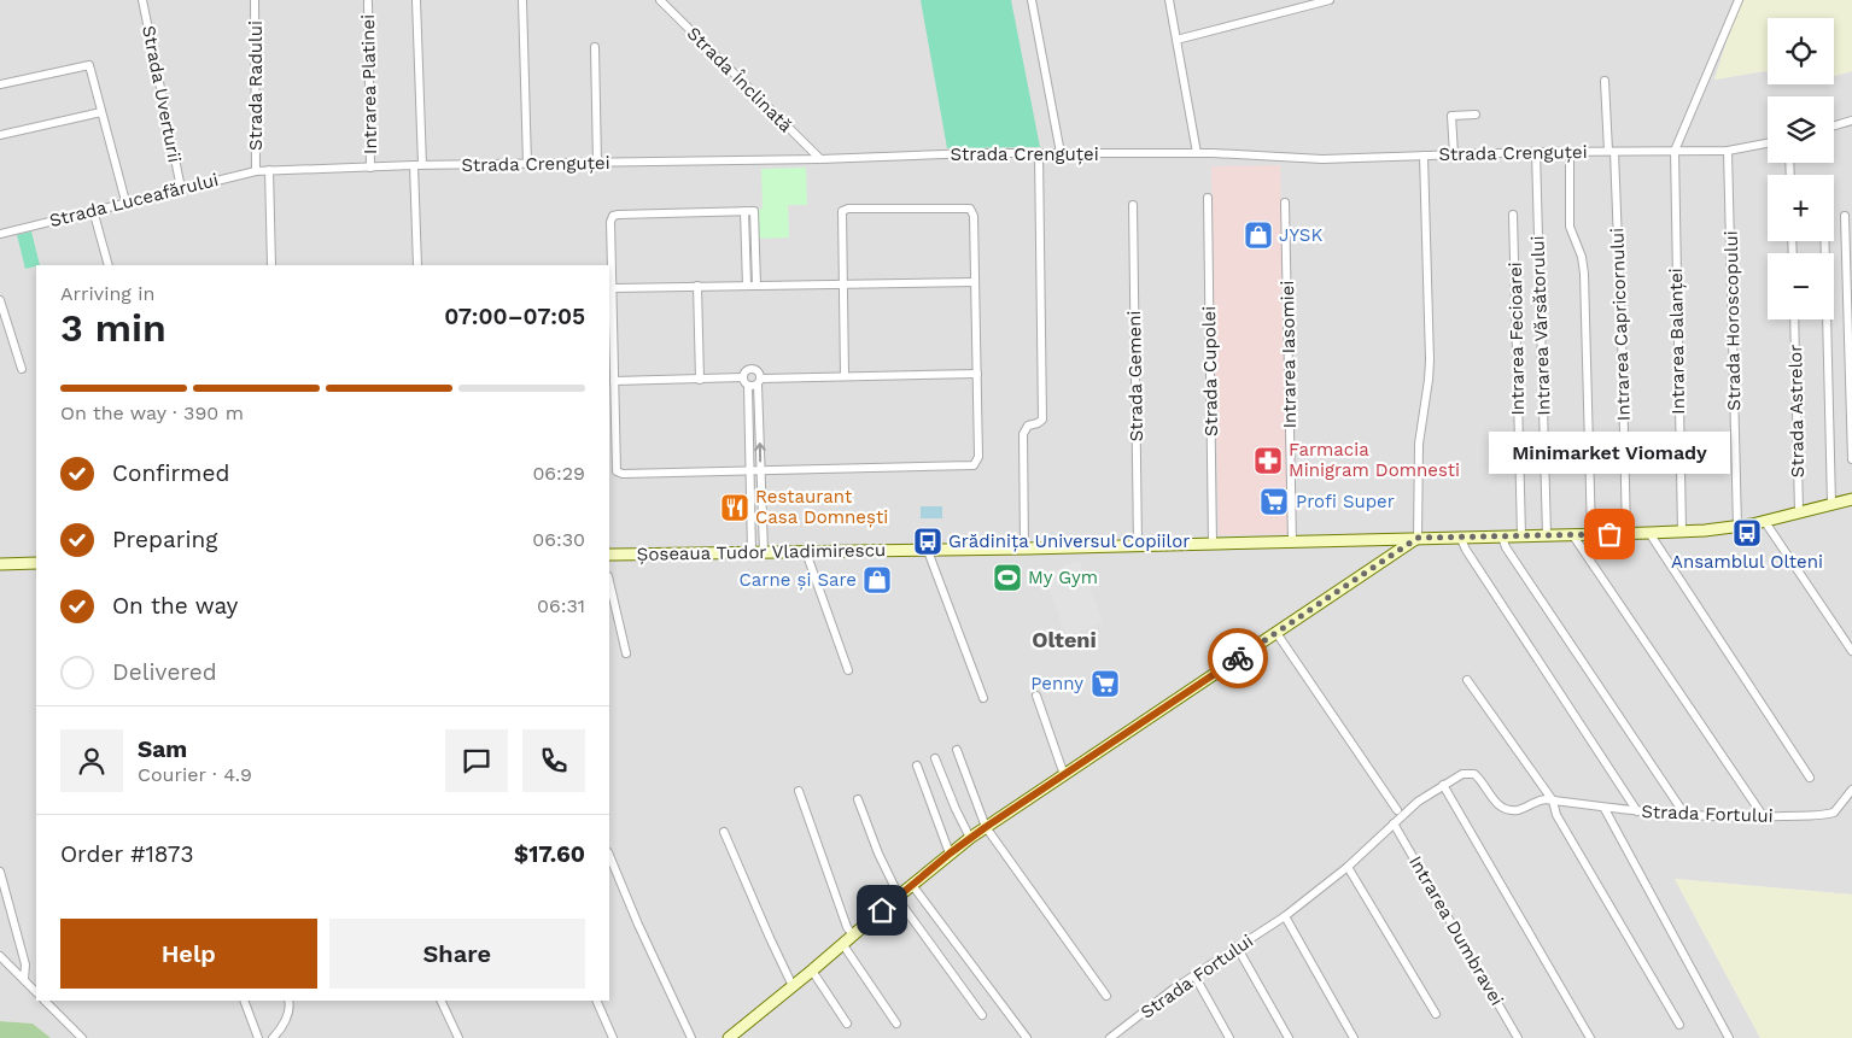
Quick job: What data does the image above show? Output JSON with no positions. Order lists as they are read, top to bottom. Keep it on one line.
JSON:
{"streets":{"main road":["Șoseaua Tudor Vladimirescu"],"street":["Strada Înclinată","Intrarea Platinei","Strada Radului","Strada Uverturii","Strada Crenguței","Strada Luceafărului","Strada Horoscopului","Intrarea Capricornului","Intrarea Vărsătorului","Intrarea Fecioarei","Intrarea Balanței","Intrarea Iasomiei","Strada Cupolei","Strada Gemeni","Strada Astrelor","Strada Fortului","Intrarea Dumbravei"]},"crossings":[["Strada Înclinată","Strada Crenguței"],["Intrarea Platinei","Strada Crenguței"],["Strada Radului","Strada Crenguței"],["Strada Radului","Strada Luceafărului"],["Strada Uverturii","Strada Luceafărului"],["Strada Crenguței","Strada Luceafărului"],["Strada Crenguței","Strada Horoscopului"],["Strada Crenguței","Intrarea Capricornului"],["Strada Crenguței","Intrarea Vărsătorului"],["Strada Crenguței","Intrarea Balanței"],["Strada Horoscopului","Șoseaua Tudor Vladimirescu"],["Intrarea Capricornului","Șoseaua Tudor Vladimirescu"],["Intrarea Vărsătorului","Șoseaua Tudor Vladimirescu"],["Intrarea Fecioarei","Șoseaua Tudor Vladimirescu"],["Intrarea Balanței","Șoseaua Tudor Vladimirescu"],["Intrarea Iasomiei","Șoseaua Tudor Vladimirescu"],["Strada Cupolei","Șoseaua Tudor Vladimirescu"],["Strada Gemeni","Șoseaua Tudor Vladimirescu"],["Strada Astrelor","Șoseaua Tudor Vladimirescu"],["Strada Fortului","Intrarea Dumbravei"]],"districts":["Olteni"],"places":{"shop":["JYSK","Carne și Sare"],"pharmacy":["Farmacia Minigram Domnesti"],"supermarket":["Profi Super","Penny"],"restaurant":["Restaurant Casa Domnești"],"bus stop":["Ansamblul Olteni","Grădinița Universul Copiilor"],"other":["Minimarket Viomady"],"sports":["My Gym"]},"page":{"map_buttons":["+","−"],"heading":["3 min","Arriving in","07:00–07:05"],"panel":["Sam","Courier · 4.9","Order #1873","$17.60"],"bar":"On the way · 390 m","bubble":"Minimarket Viomady","list":[["Confirmed","06:29"],["Preparing","06:30"],["On the way","06:31"],"Delivered"],"buttons":["Help","Share"]}}
